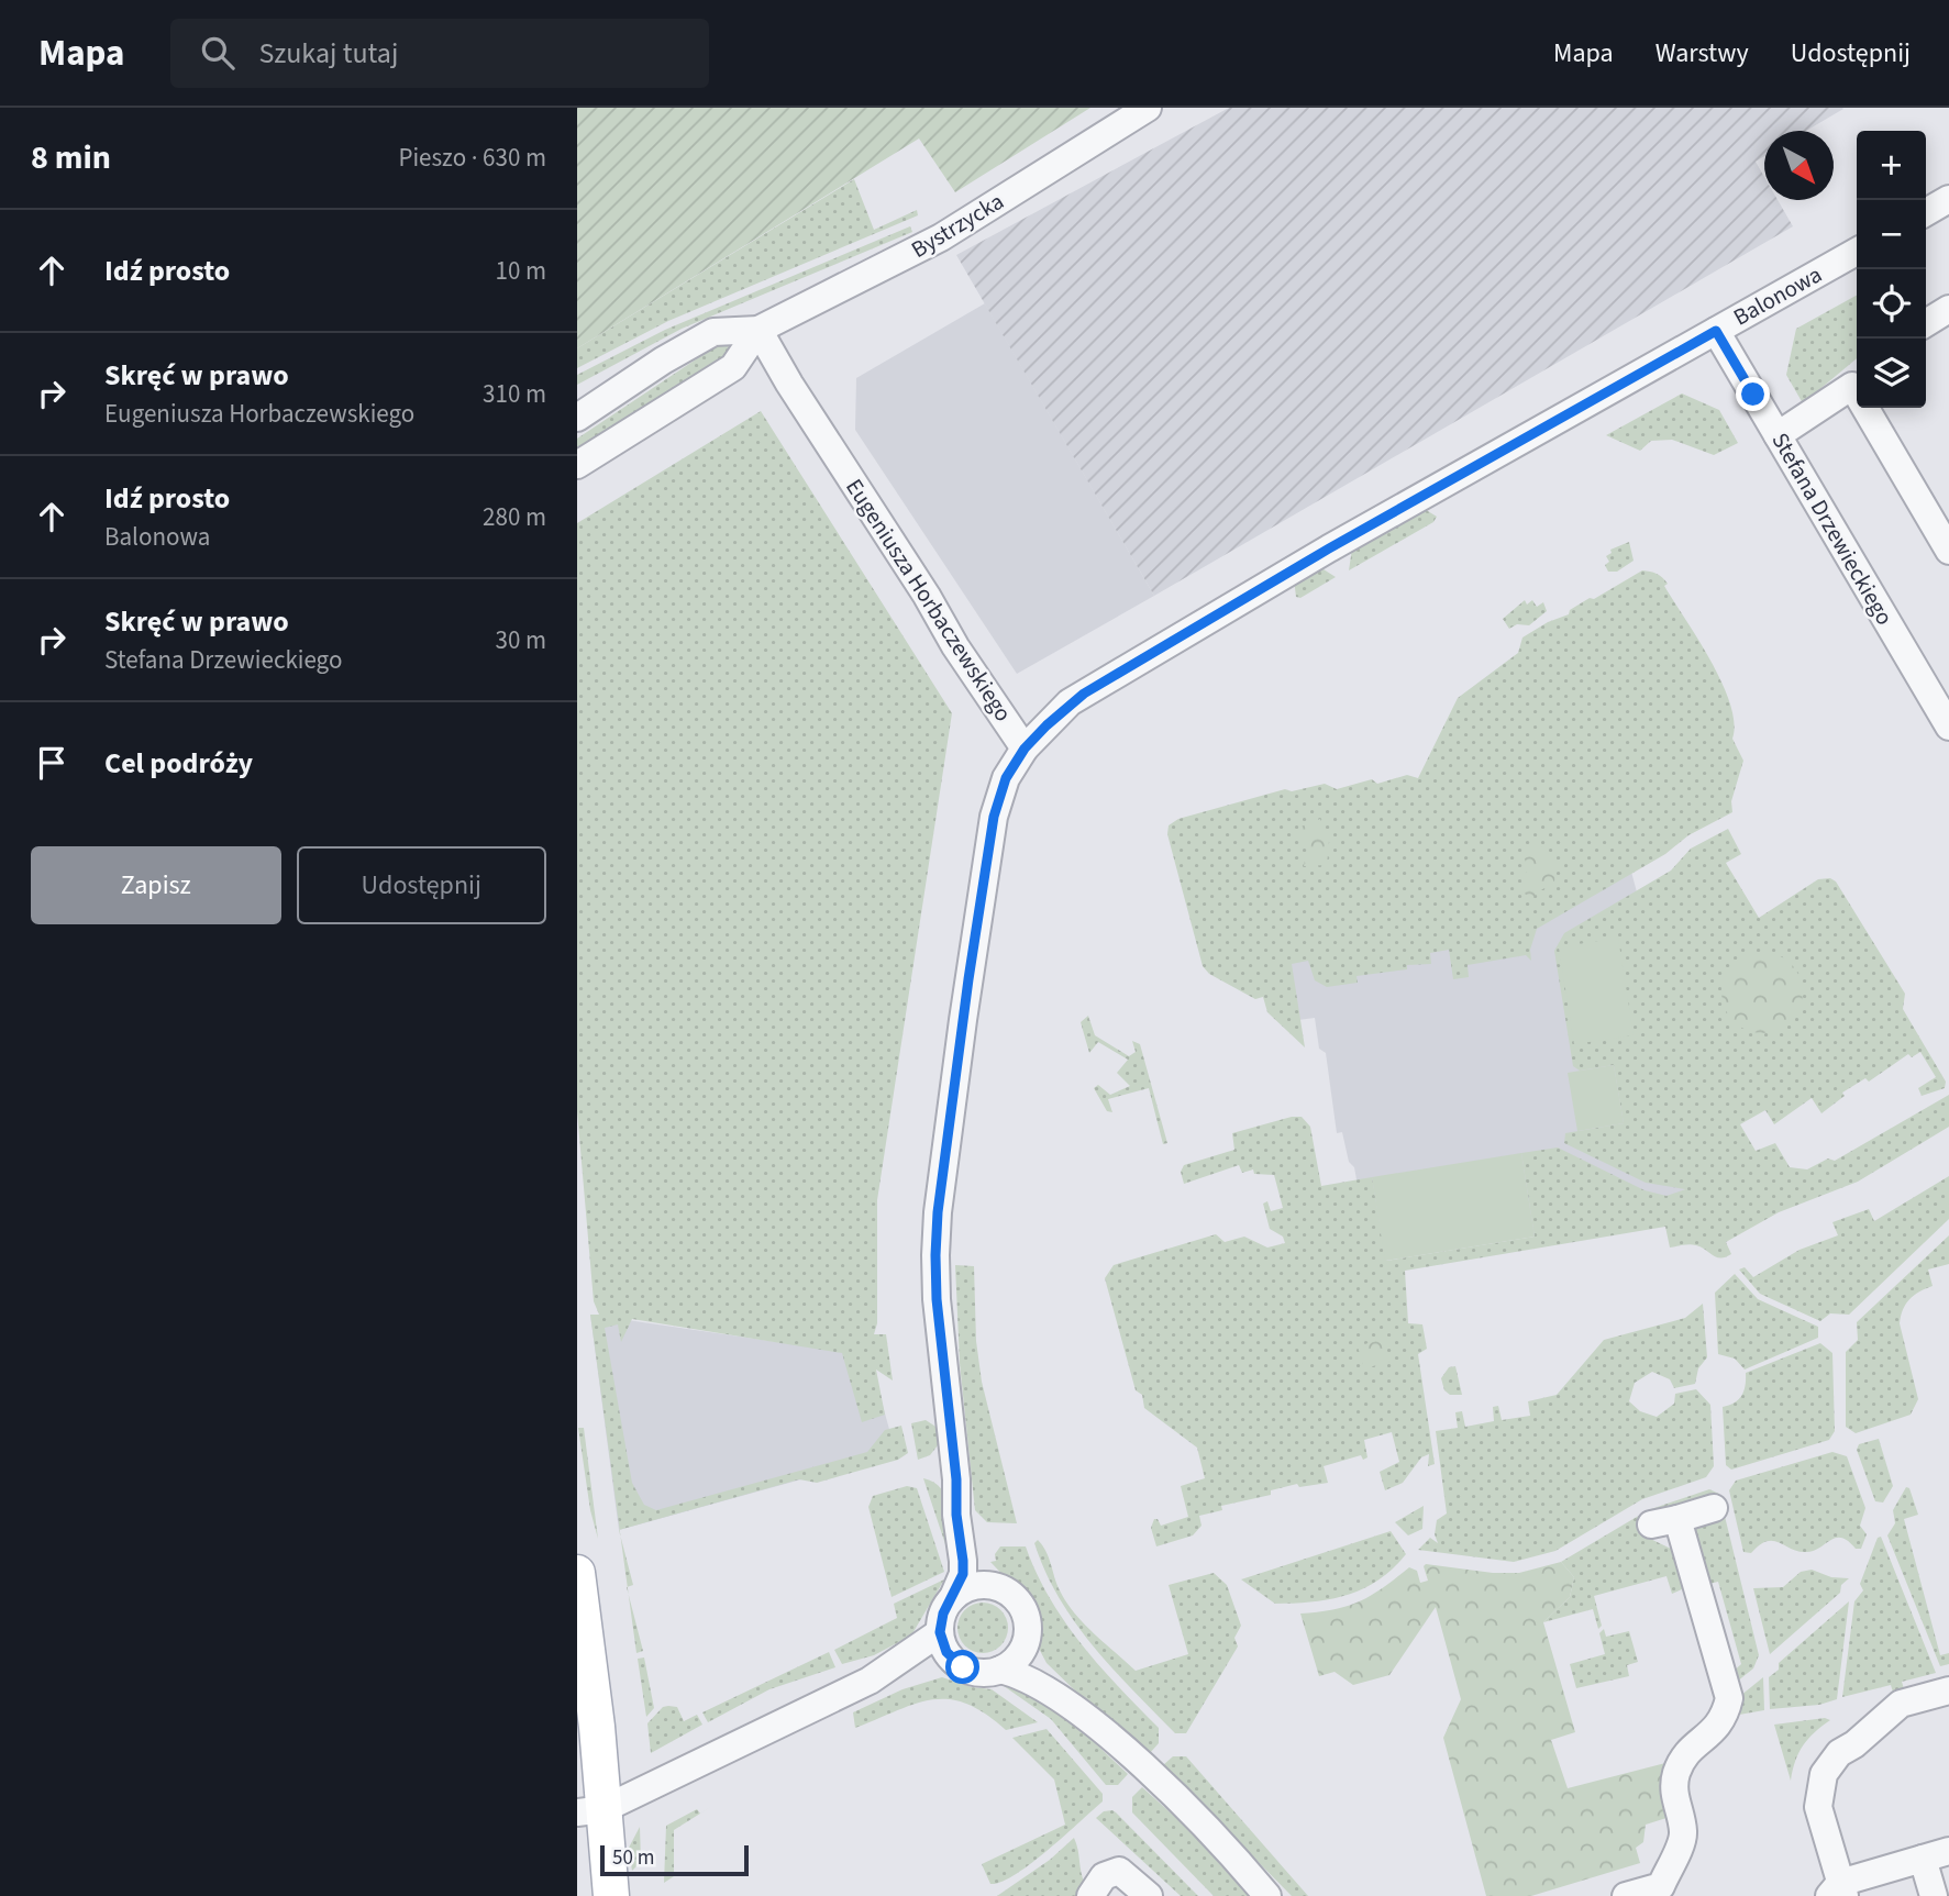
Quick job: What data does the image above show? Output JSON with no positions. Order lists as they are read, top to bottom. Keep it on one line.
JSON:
{"streets":{"street":["Bystrzycka","Balonowa","Stefana Drzewieckiego","Eugeniusza Horbaczewskiego"]},"crossings":[["Bystrzycka","Eugeniusza Horbaczewskiego"],["Balonowa","Stefana Drzewieckiego"],["Balonowa","Eugeniusza Horbaczewskiego"]],"scale_bar":"50 m","north":"bottom right","page":{"header":"Mapa","search":"Szukaj tutaj","nav":["Mapa","Warstwy","Udostępnij"],"heading":["8 min","Pieszo · 630 m"],"map_buttons":["+","−"],"list":[["Idź prosto","10 m"],["Skręć w prawo","Eugeniusza Horbaczewskiego","310 m"],["Idź prosto","Balonowa","280 m"],["Skręć w prawo","Stefana Drzewieckiego","30 m"],"Cel podróży"],"buttons":["Zapisz","Udostępnij"],"scale":"50 m"}}
